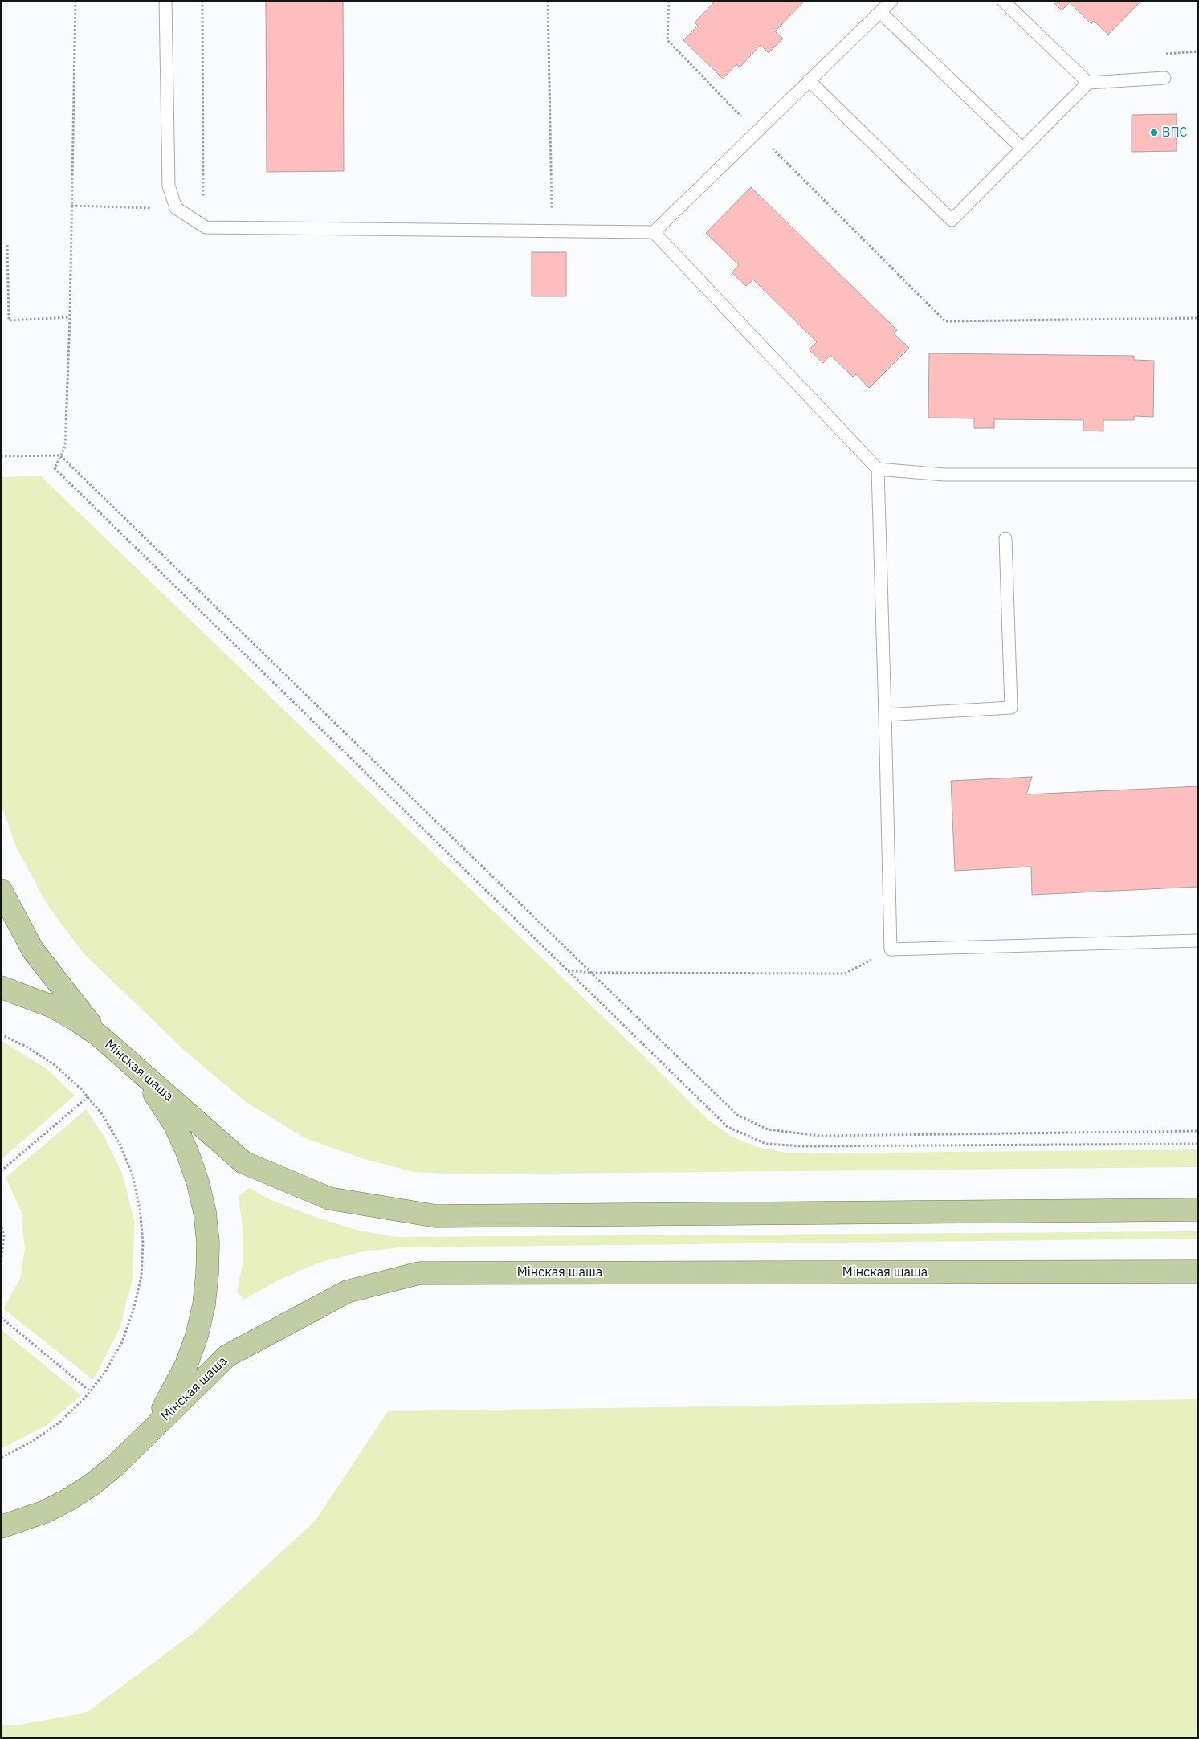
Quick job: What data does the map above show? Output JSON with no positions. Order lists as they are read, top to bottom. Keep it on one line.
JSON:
{"streets":{"main road":["Мінская шаша"]},"places":["ВПС"]}
